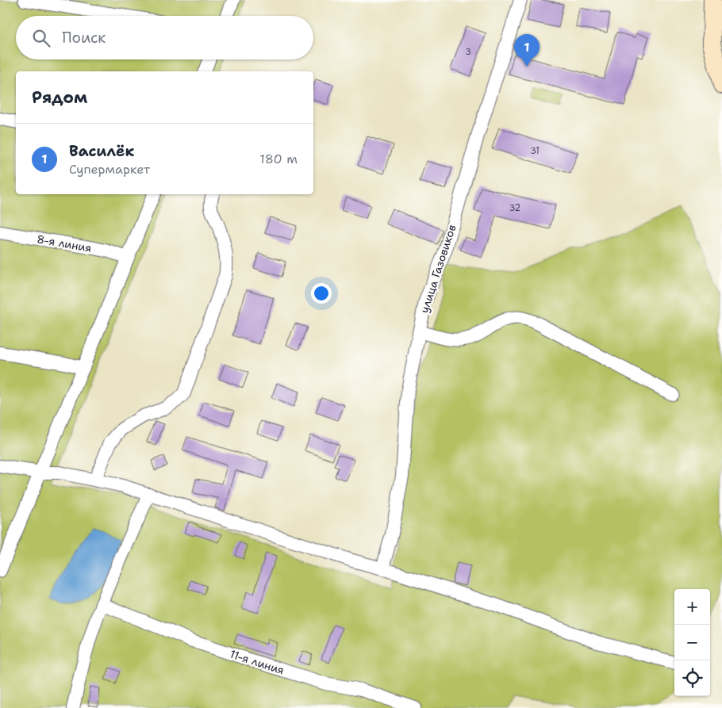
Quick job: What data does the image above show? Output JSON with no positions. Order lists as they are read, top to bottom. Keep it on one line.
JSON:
{"streets":{"street":["8-я линия","улица Газовиков","11-я линия"]},"house_numbers":["3","31","32"],"page":{"search":"Поиск","pins":"1","heading":"Рядом","list":[{"mark":"1","name":"Василёк","note":"Супермаркет","value":"180 m"}],"map_buttons":["+","−"]}}
